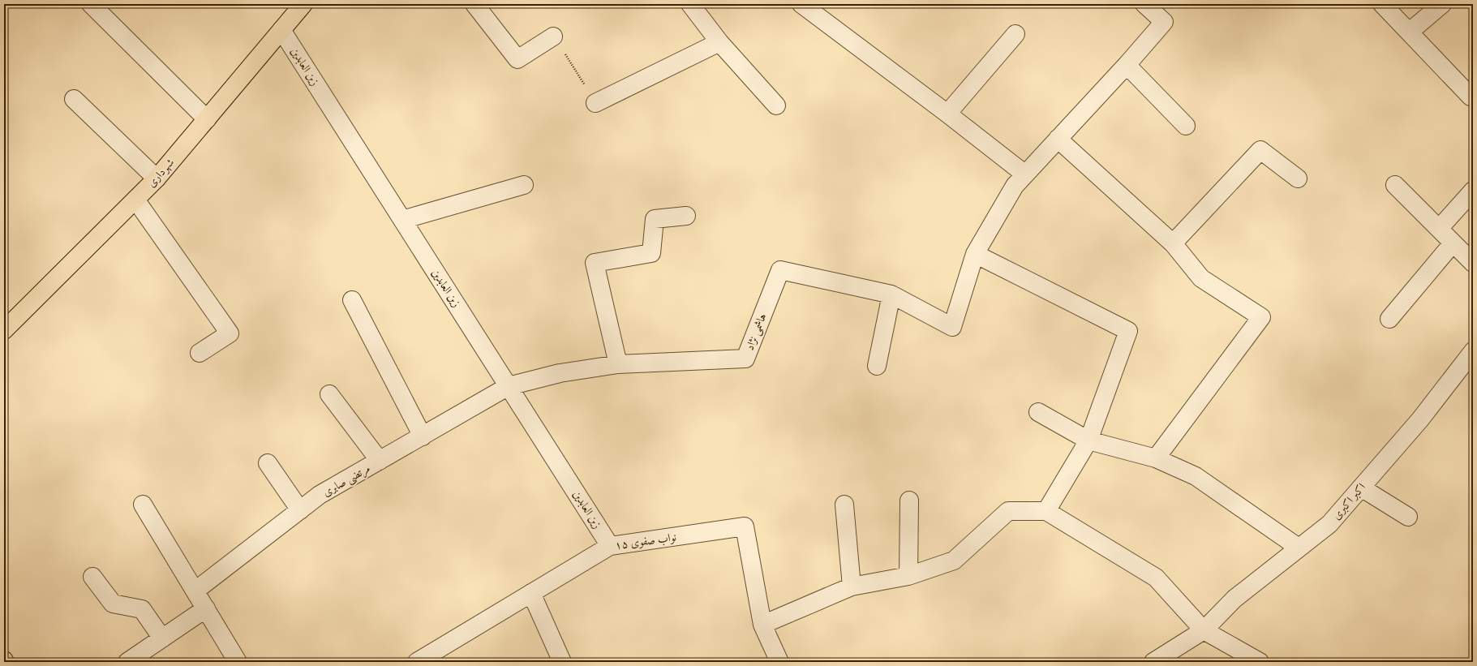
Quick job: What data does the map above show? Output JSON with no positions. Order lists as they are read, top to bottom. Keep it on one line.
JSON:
{"streets":{"main road":["شهرداری"],"street":["زین العابدین","هاشمی نژاد","مرتضی صابری","اکبر اکبری","نواب صفوی ۱۵"]},"crossings":[["زین العابدین","شهرداری"],["زین العابدین","هاشمی نژاد"],["زین العابدین","مرتضی صابری"],["زین العابدین","نواب صفوی ۱۵"],["هاشمی نژاد","مرتضی صابری"]]}
